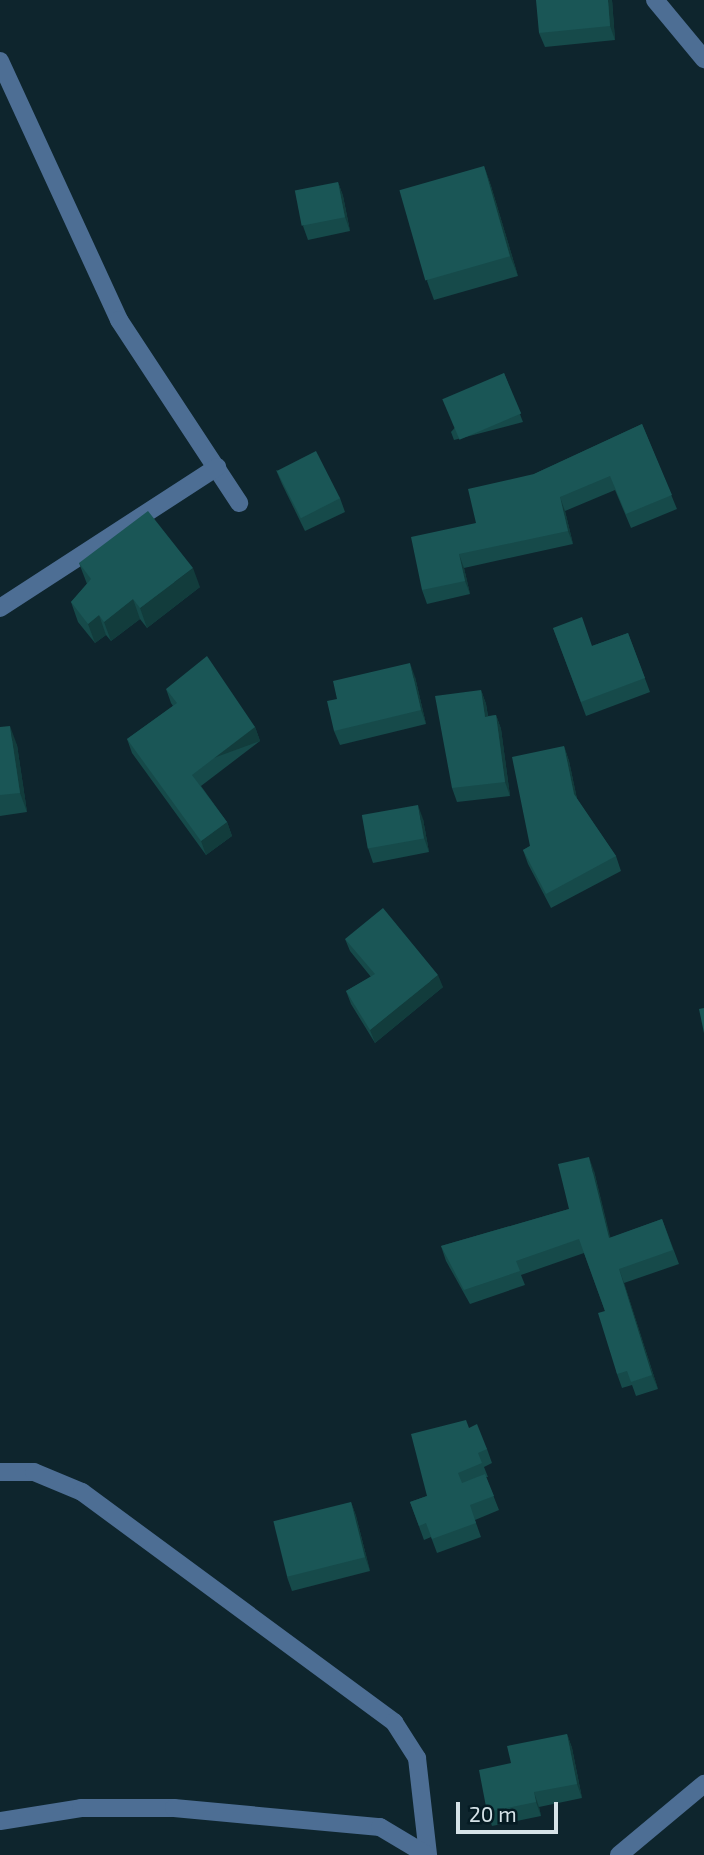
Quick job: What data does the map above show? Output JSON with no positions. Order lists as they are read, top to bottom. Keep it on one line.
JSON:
{"scale_bar":"20 m"}
